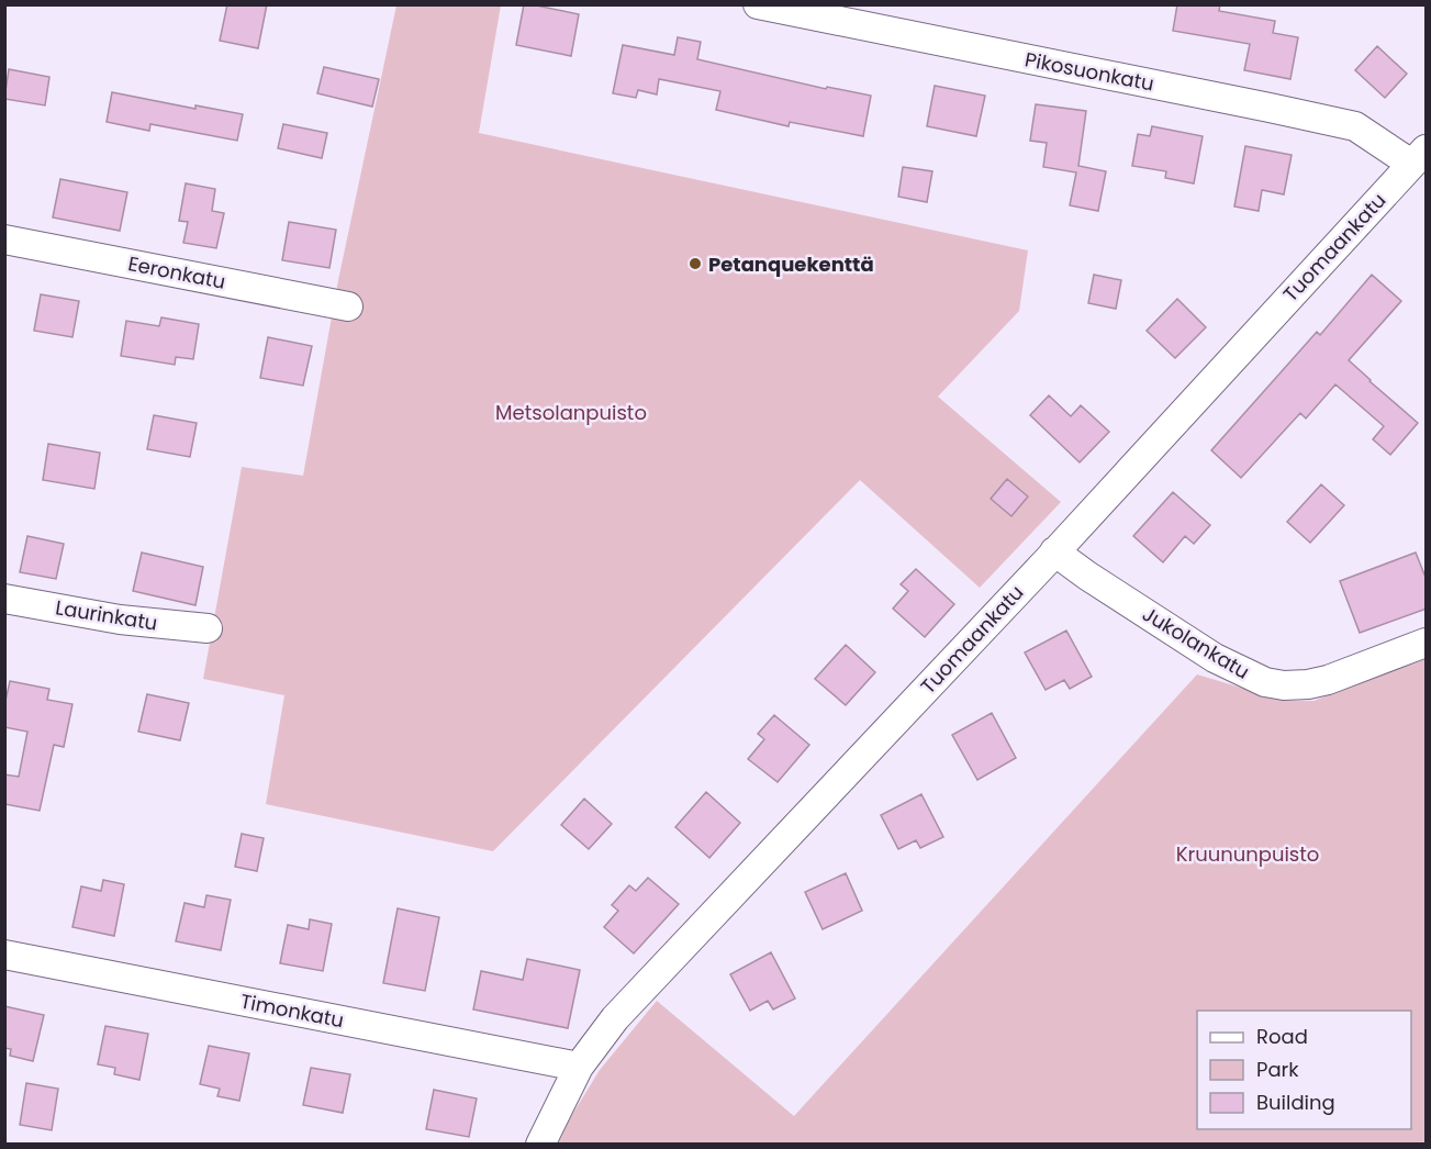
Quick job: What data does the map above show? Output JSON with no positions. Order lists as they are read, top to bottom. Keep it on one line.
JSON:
{"streets":{"street":["Pikosuonkatu","Tuomaankatu","Eeronkatu","Laurinkatu","Jukolankatu","Timonkatu"]},"crossings":[["Pikosuonkatu","Tuomaankatu"],["Tuomaankatu","Jukolankatu"],["Tuomaankatu","Timonkatu"]],"parks":["Metsolanpuisto","Kruununpuisto"],"places":["Petanquekenttä"],"legend":["Road","Park","Building"]}
